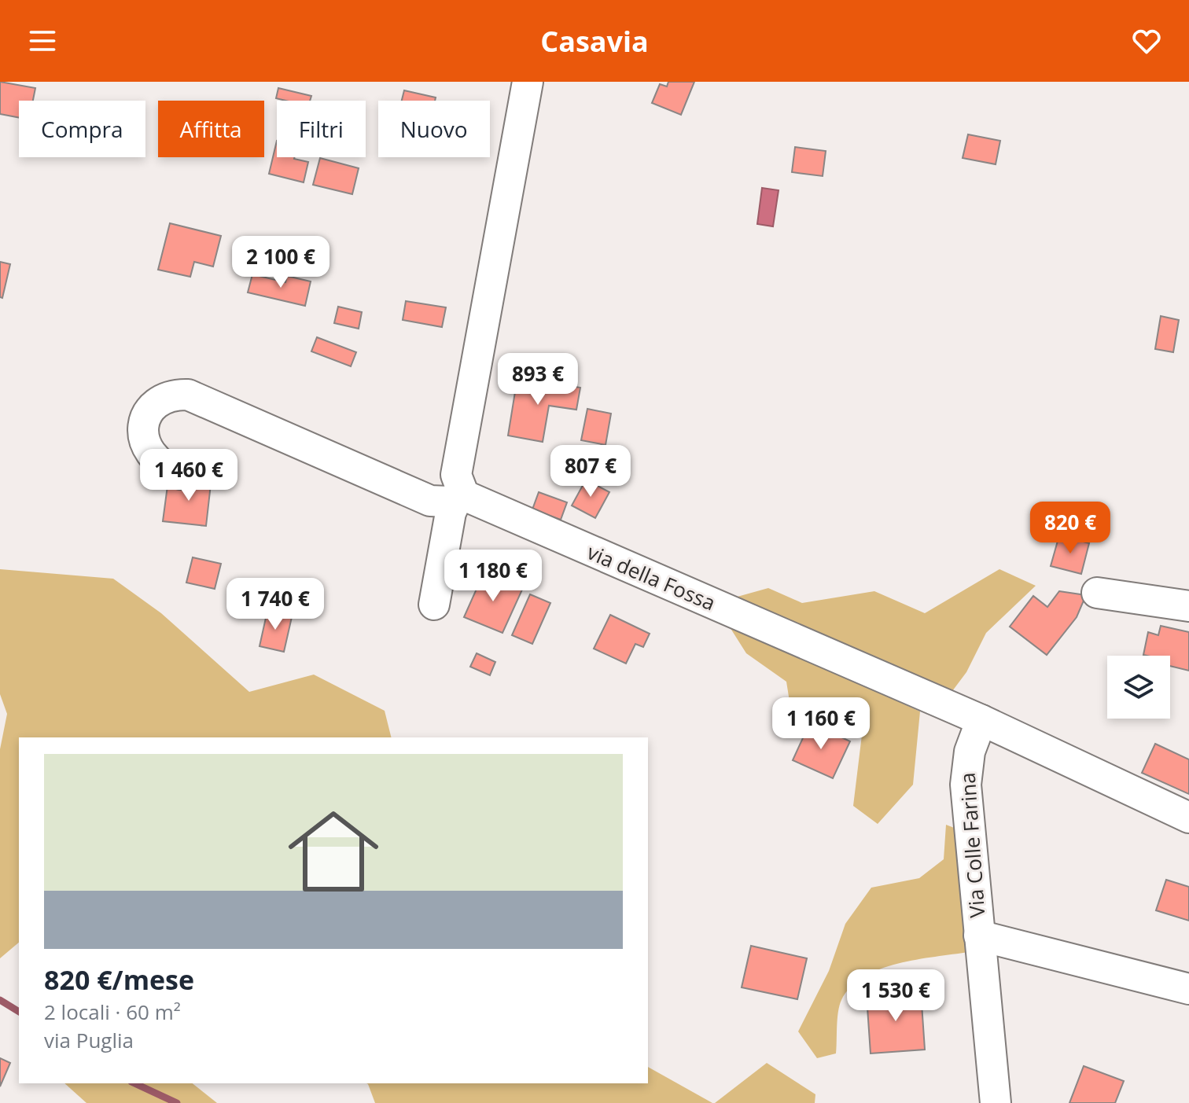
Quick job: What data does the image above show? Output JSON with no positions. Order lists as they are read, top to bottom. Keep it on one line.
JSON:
{"streets":{"street":["via della Fossa","Via Colle Farina"]},"crossings":[["via della Fossa","Via Colle Farina"]],"page":{"header":"Casavia","chip":["Compra","Affitta","Filtri","Nuovo"],"price":["2 100 €","893 €","807 €","1 460 €","820 €","1 180 €","1 740 €","1 160 €","1 530 €"],"list":[{"name":"820 €/mese","note":"2 locali · 60 m² · via Puglia"}]}}
